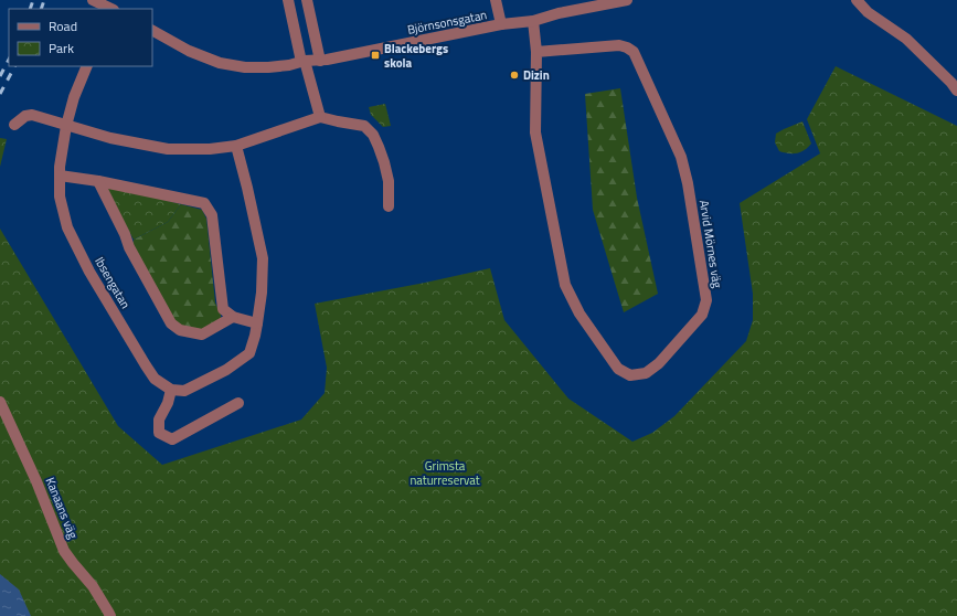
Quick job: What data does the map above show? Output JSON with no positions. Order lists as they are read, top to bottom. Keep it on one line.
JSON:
{"streets":{"street":["Björnsonsgatan","Arvid Mörnes väg","Ibsengatan","Kanaans väg"]},"crossings":[["Björnsonsgatan","Arvid Mörnes väg"]],"parks":["Grimsta naturreservat"],"places":{"transit":["Blackebergs skola"],"other":["Dizin"]},"legend":["Road","Park"]}
